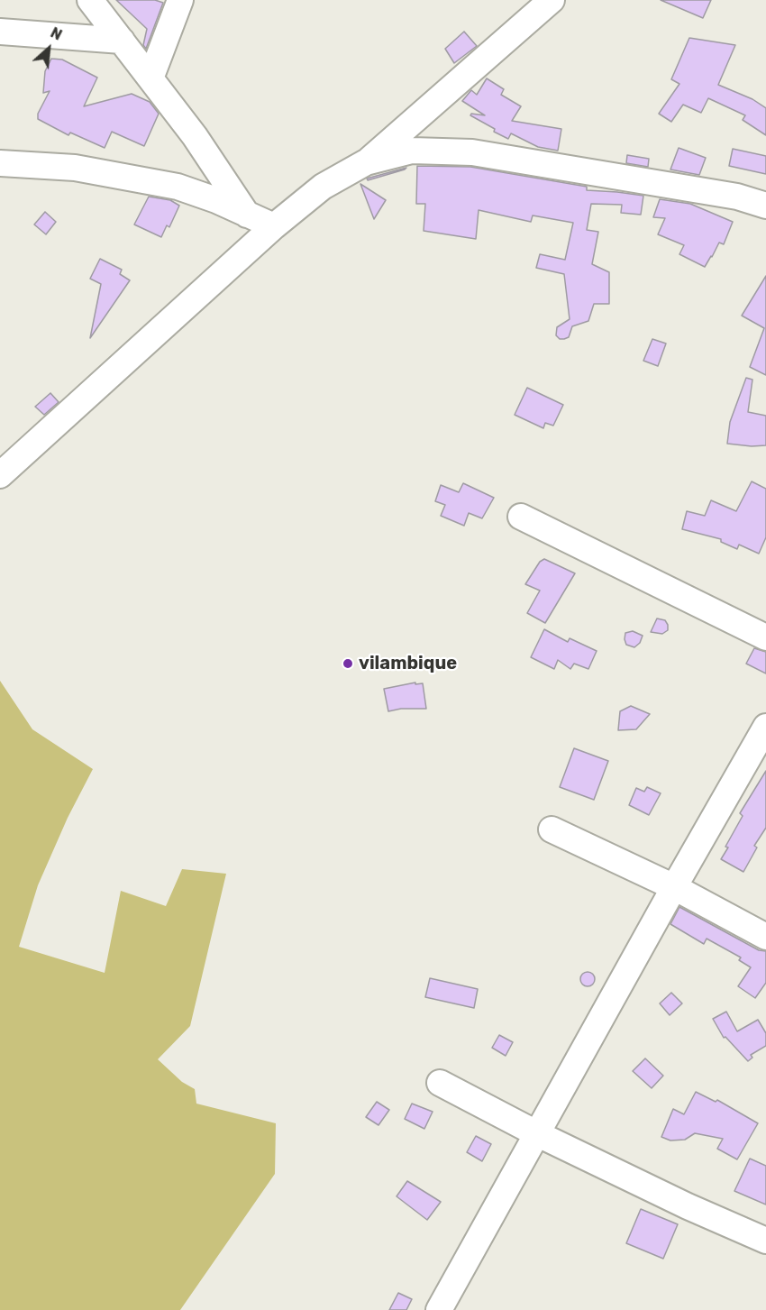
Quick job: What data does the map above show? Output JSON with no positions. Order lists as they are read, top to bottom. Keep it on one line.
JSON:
{"places":["vilambique"],"north":"top right"}
